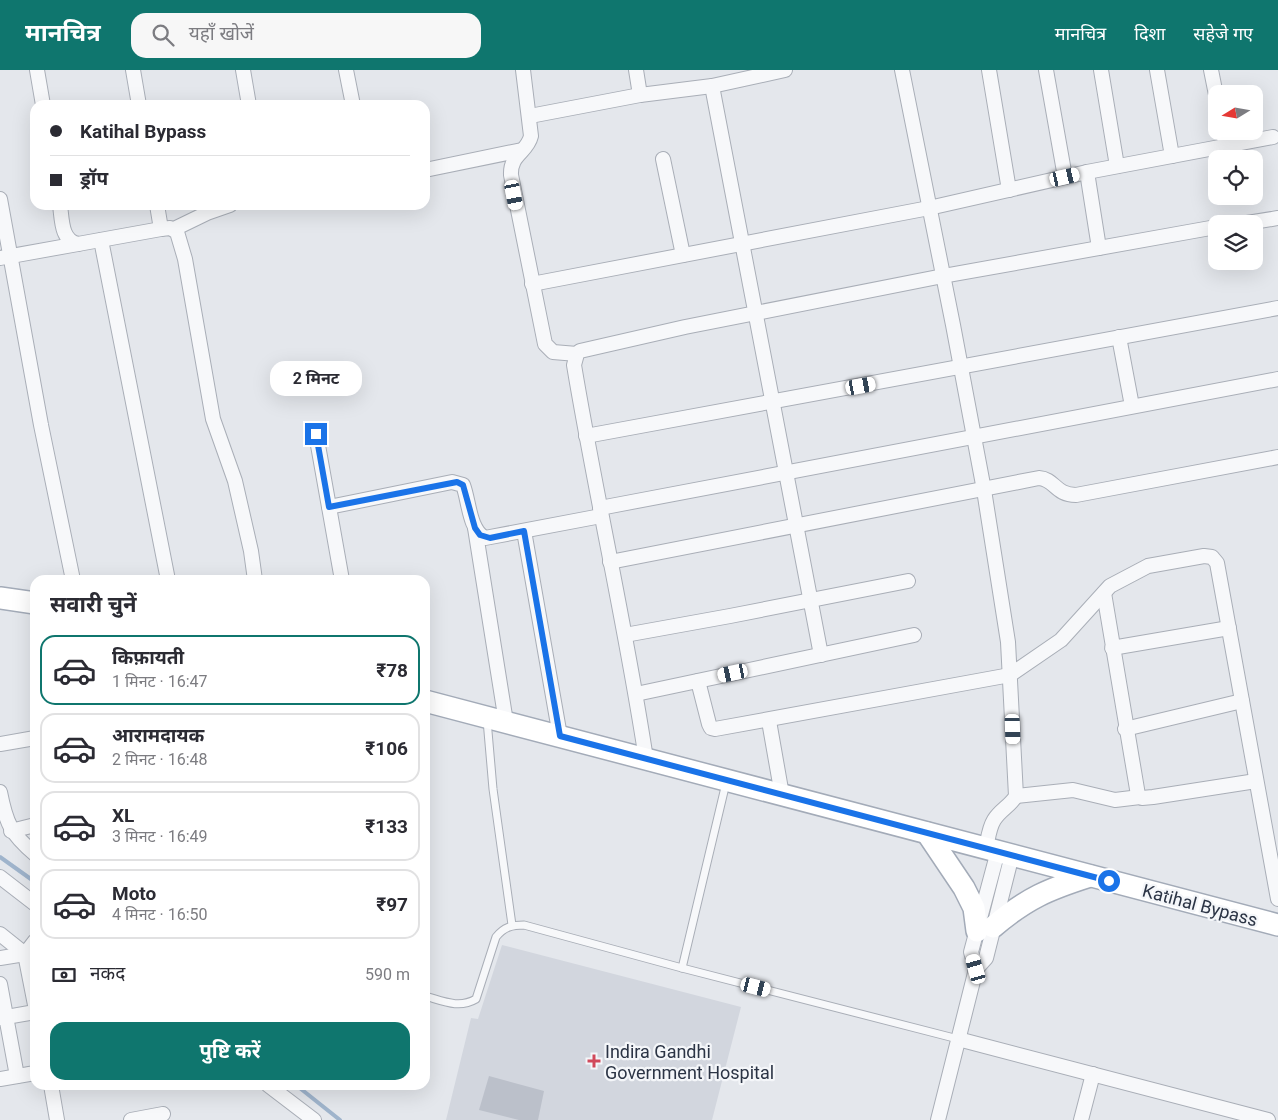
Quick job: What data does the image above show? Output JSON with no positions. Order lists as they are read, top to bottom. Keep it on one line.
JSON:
{"streets":{"main road":["Katihal Bypass"]},"places":{"health":["Indira Gandhi Government Hospital"]},"north":"left","page":{"header":"मानचित्र","search":"यहाँ खोजें","nav":["मानचित्र","दिशा","सहेजे गए"],"banner":["Katihal Bypass","ड्रॉप"],"bubble":"2 मिनट","heading":"सवारी चुनें","list":[{"name":"किफ़ायती","note":"1 मिनट · 16:47","value":"₹78"},{"name":"आरामदायक","note":"2 मिनट · 16:48","value":"₹106"},{"name":"XL","note":"3 मिनट · 16:49","value":"₹133"},{"name":"Moto","note":"4 मिनट · 16:50","value":"₹97"}],"pay":["नकद","590 m"],"buttons":"पुष्टि करें"}}
